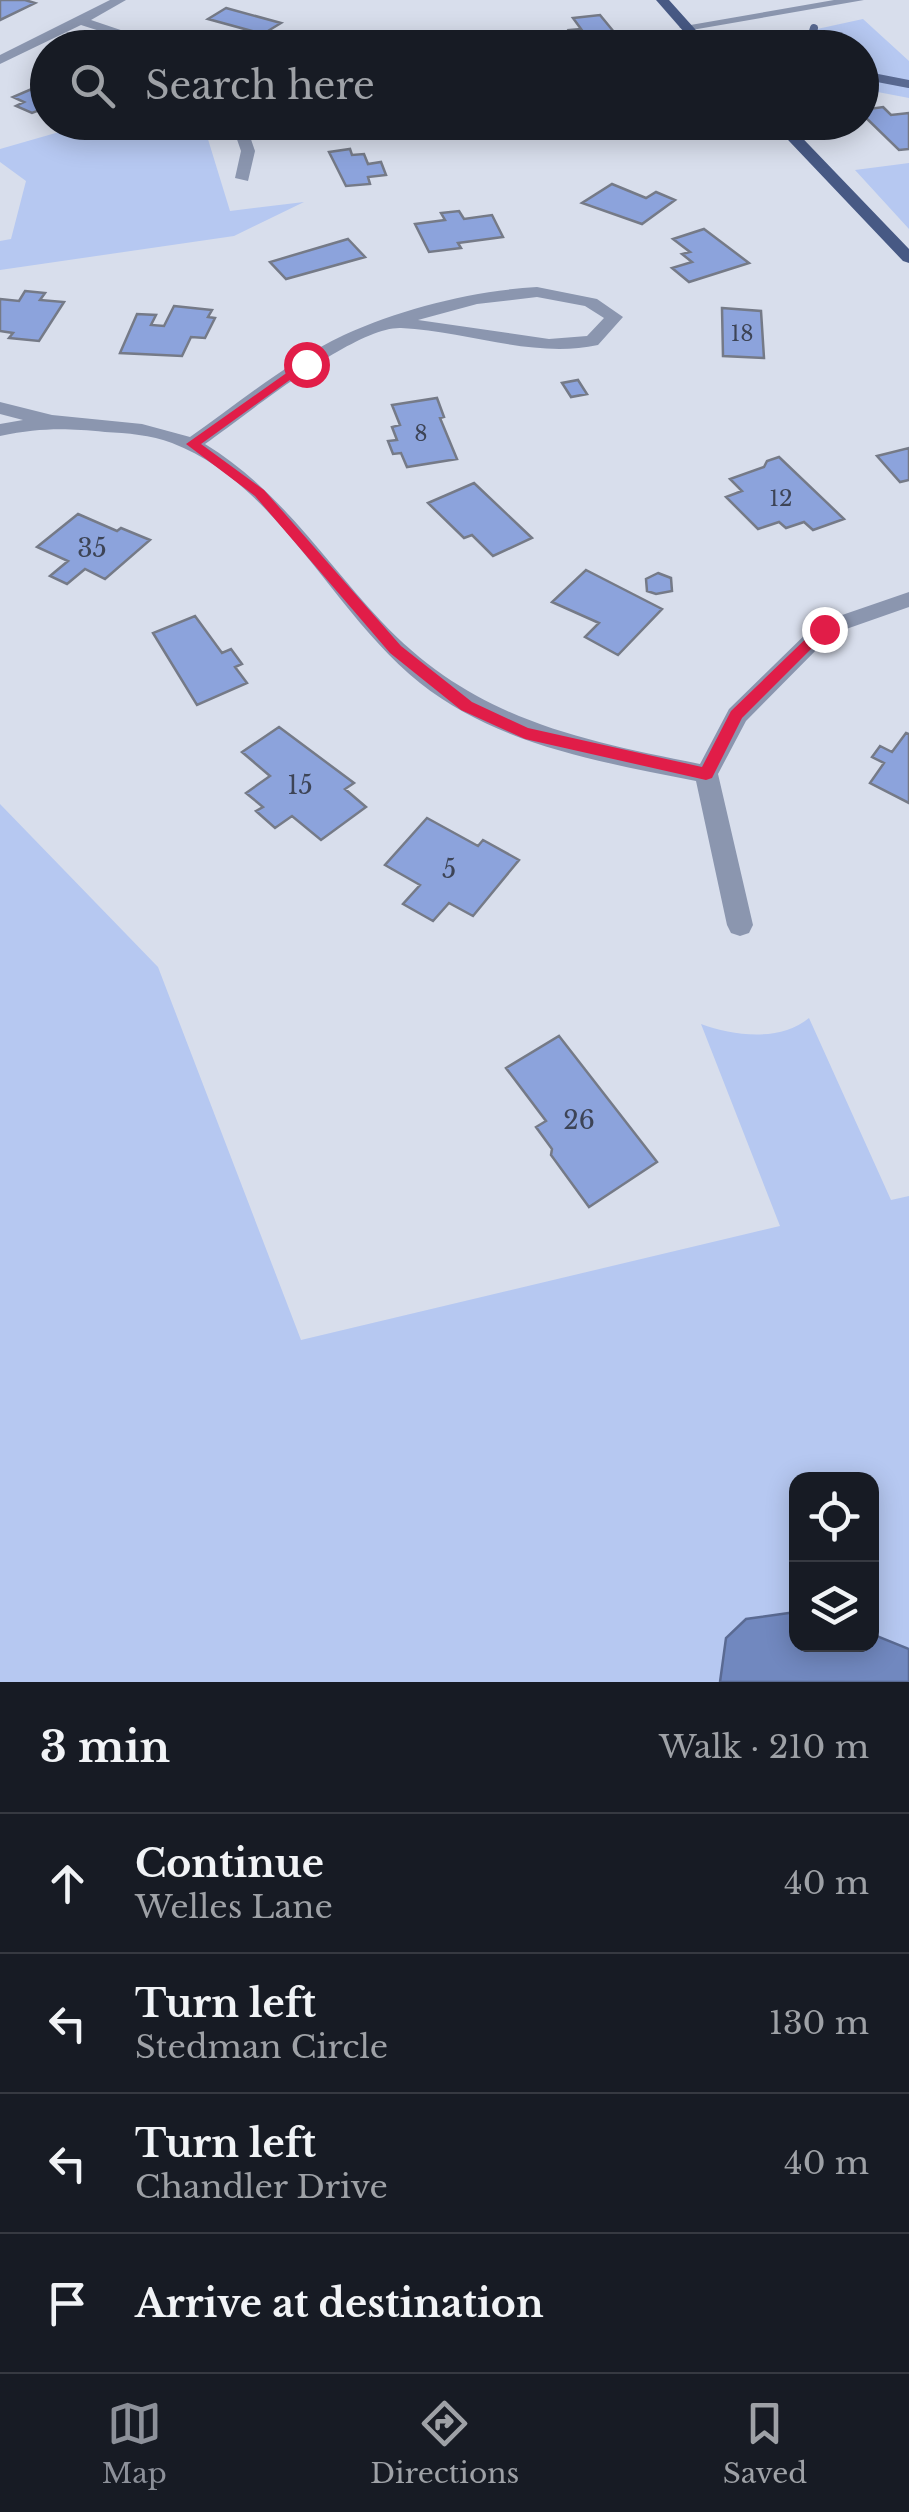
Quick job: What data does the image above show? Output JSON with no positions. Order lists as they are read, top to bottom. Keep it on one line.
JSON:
{"house_numbers":["18","8","12","35","15","5","26"],"page":{"search":"Search here","heading":["3 min","Walk · 210 m"],"list":[["Continue","Welles Lane","40 m"],["Turn left","Stedman Circle","130 m"],["Turn left","Chandler Drive","40 m"],"Arrive at destination"],"nav":["Map","Directions","Saved"]}}
